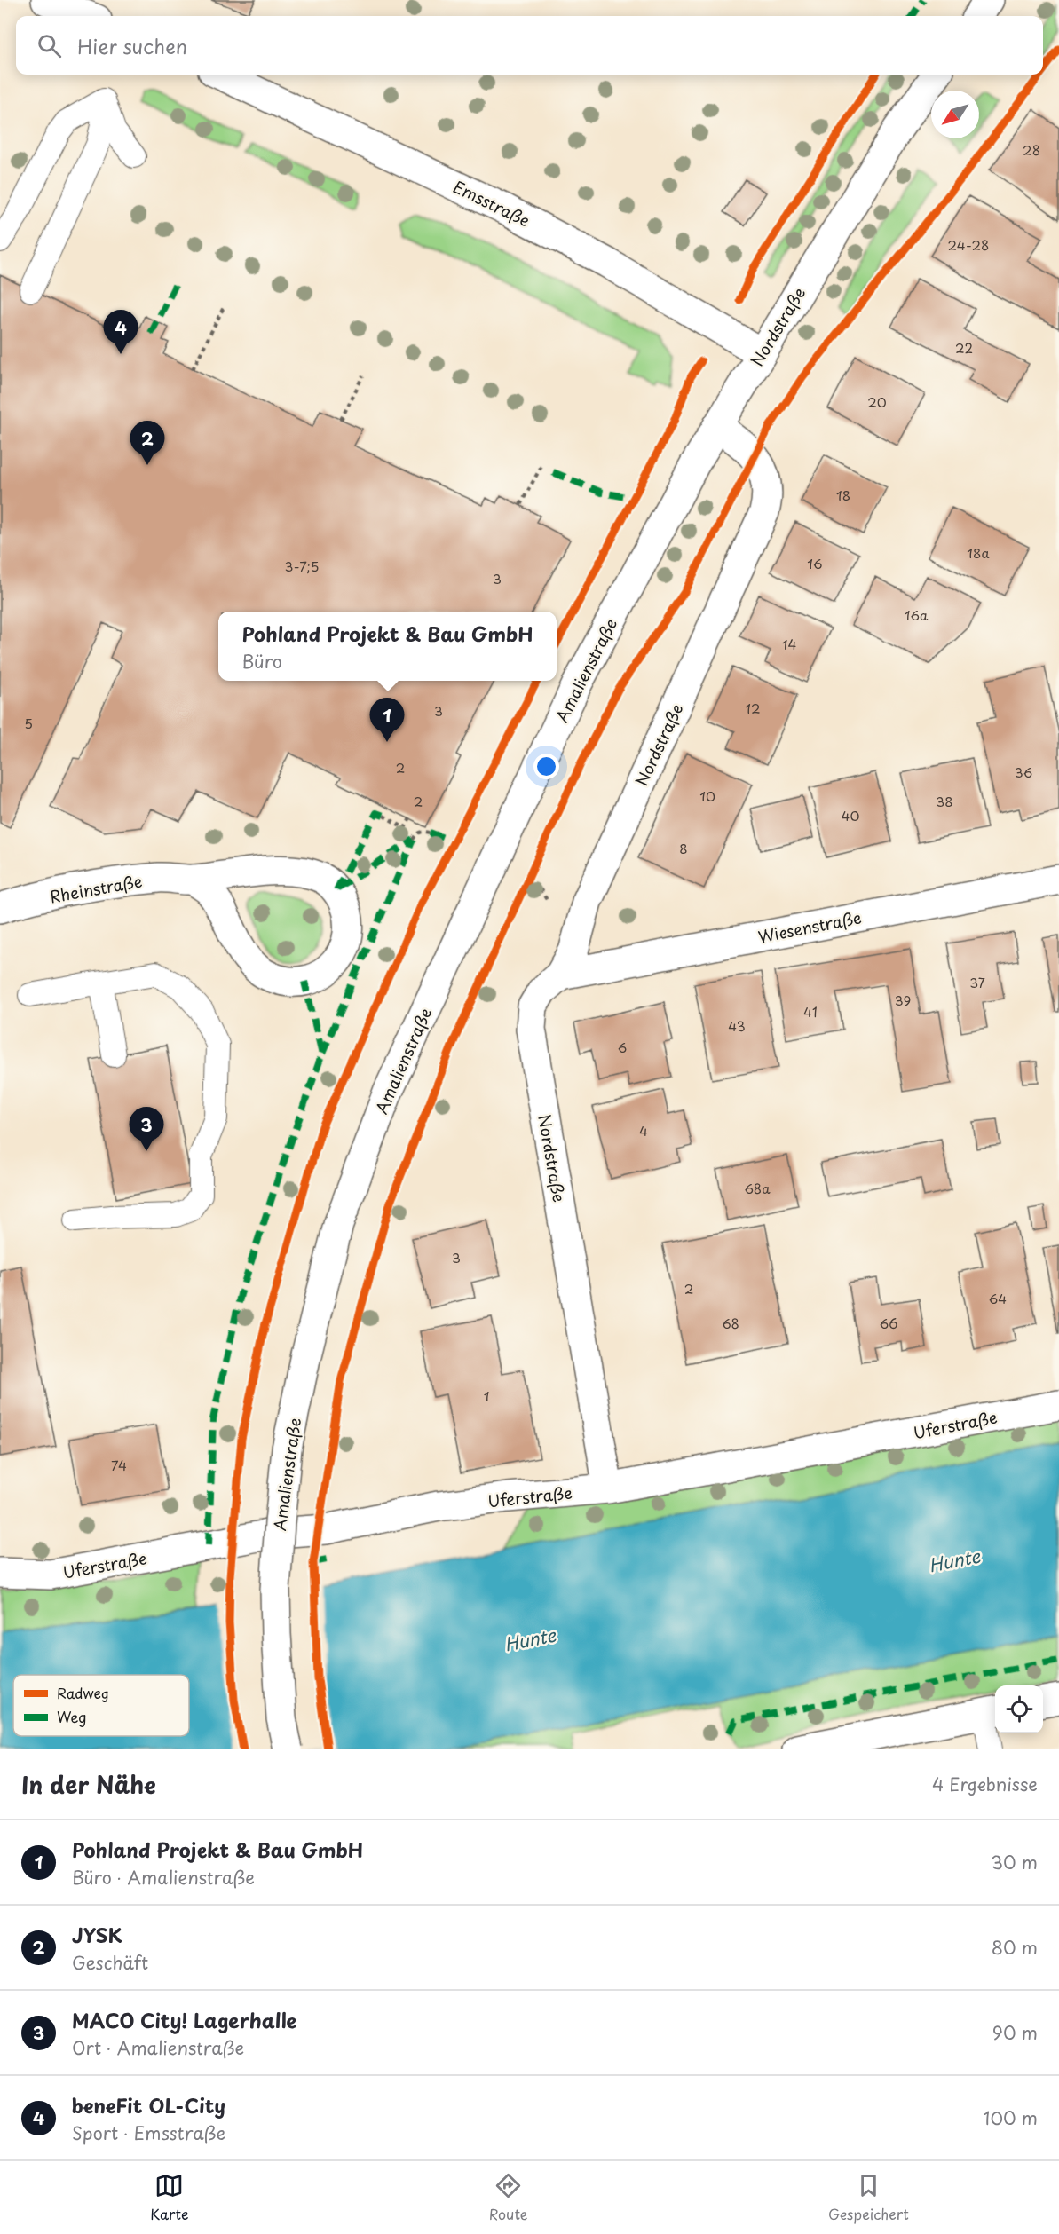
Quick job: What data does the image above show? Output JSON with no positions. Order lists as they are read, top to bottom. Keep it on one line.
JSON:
{"streets":{"street":["Emsstraße","Nordstraße","Amalienstraße","Rheinstraße","Wiesenstraße","Uferstraße"]},"crossings":[["Emsstraße","Nordstraße"],["Nordstraße","Amalienstraße"],["Nordstraße","Wiesenstraße"],["Nordstraße","Uferstraße"]],"water":["Hunte"],"house_numbers":["28","24-28","22","20","18","18a","16","3-7;5","3","16a","14","12","3","5","2","36","10","2","38","40","8","37","39","41","43","6","4","68a","3","2","64","68","66","1","74"],"legend":["Radweg","Weg"],"north":"bottom left","page":{"search":"Hier suchen","pins":["4","2","1","3"],"popup":["Pohland Projekt & Bau GmbH","Büro"],"heading":["In der Nähe","4 Ergebnisse"],"list":[{"mark":"1","name":"Pohland Projekt & Bau GmbH","note":"Büro · Amalienstraße","value":"30 m"},{"mark":"2","name":"JYSK","note":"Geschäft","value":"80 m"},{"mark":"3","name":"MACO City! Lagerhalle","note":"Ort · Amalienstraße","value":"90 m"},{"mark":"4","name":"beneFit OL-City","note":"Sport · Emsstraße","value":"100 m"}],"nav":["Karte","Route","Gespeichert"]}}
